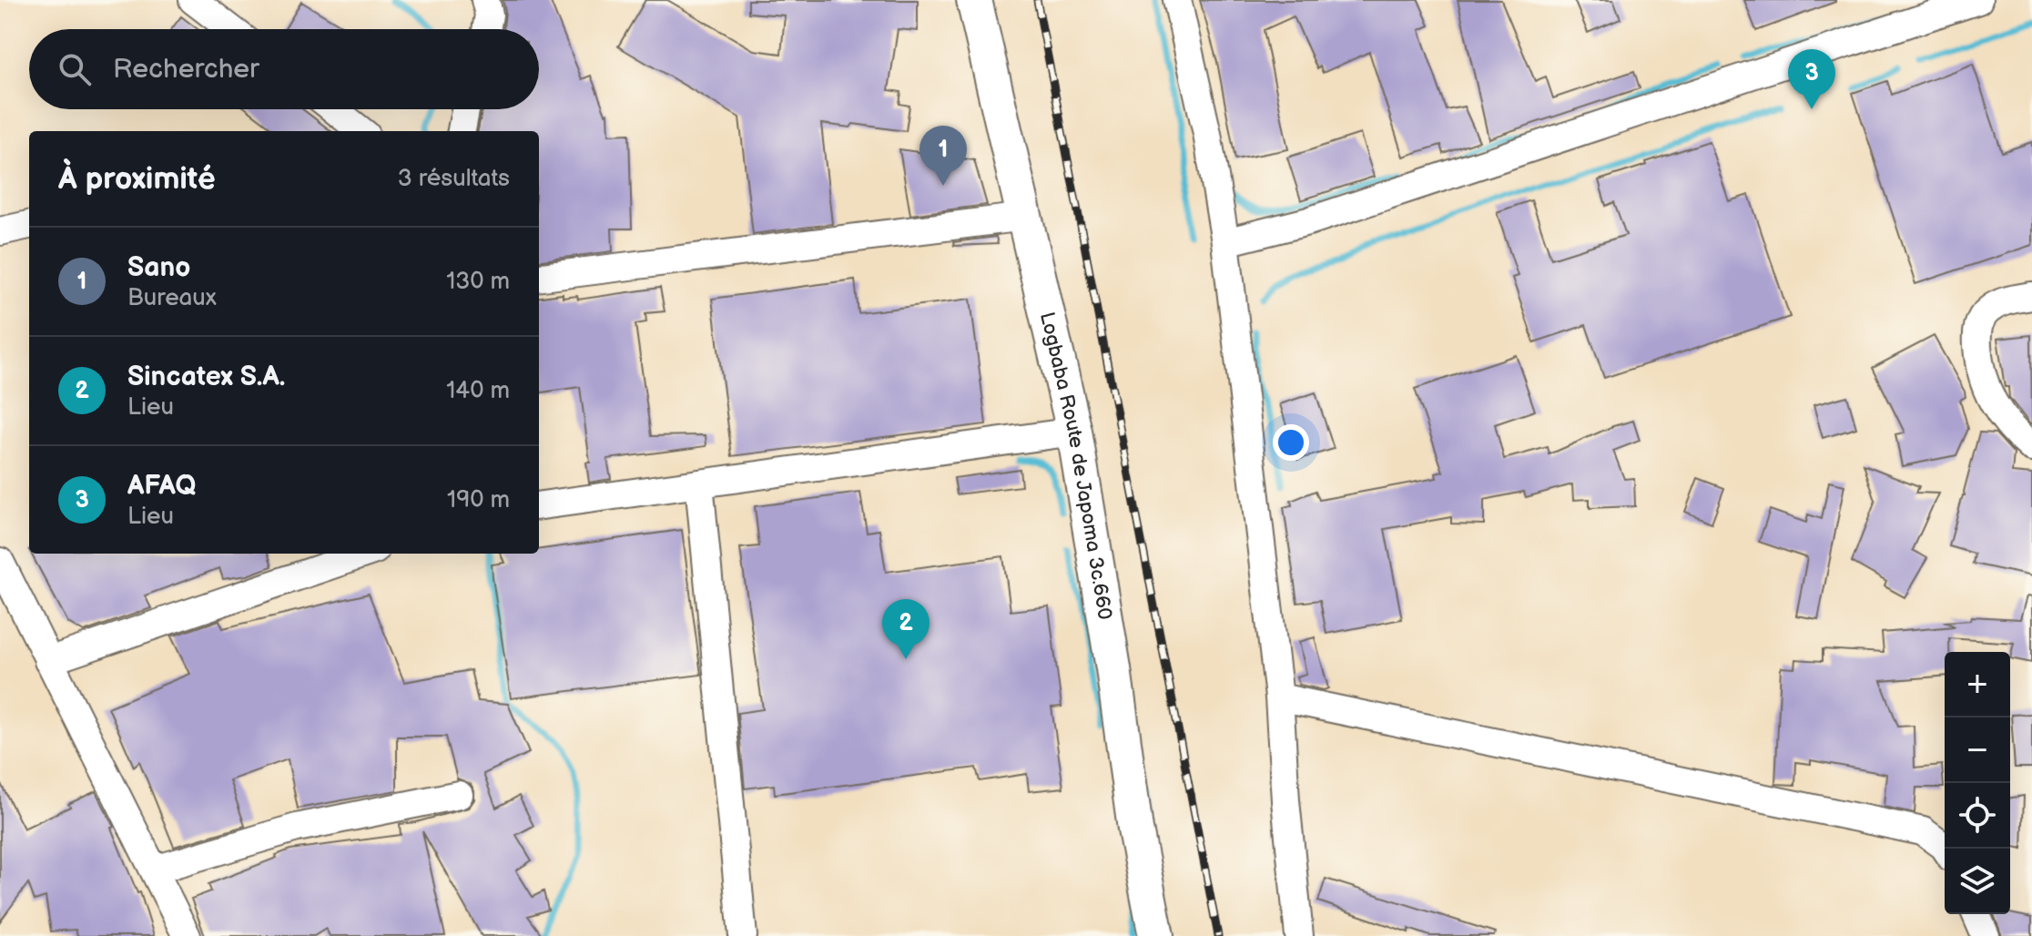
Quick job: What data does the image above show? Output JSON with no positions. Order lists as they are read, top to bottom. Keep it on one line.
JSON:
{"streets":{"main road":["Logbaba Route de Japoma 3c.660"]},"page":{"search":"Rechercher","pins":["3","1","2"],"heading":["À proximité","3 résultats"],"list":[{"mark":"1","name":"Sano","note":"Bureaux","value":"130 m"},{"mark":"2","name":"Sincatex S.A.","note":"Lieu","value":"140 m"},{"mark":"3","name":"AFAQ","note":"Lieu","value":"190 m"}],"map_buttons":["+","−"]}}
